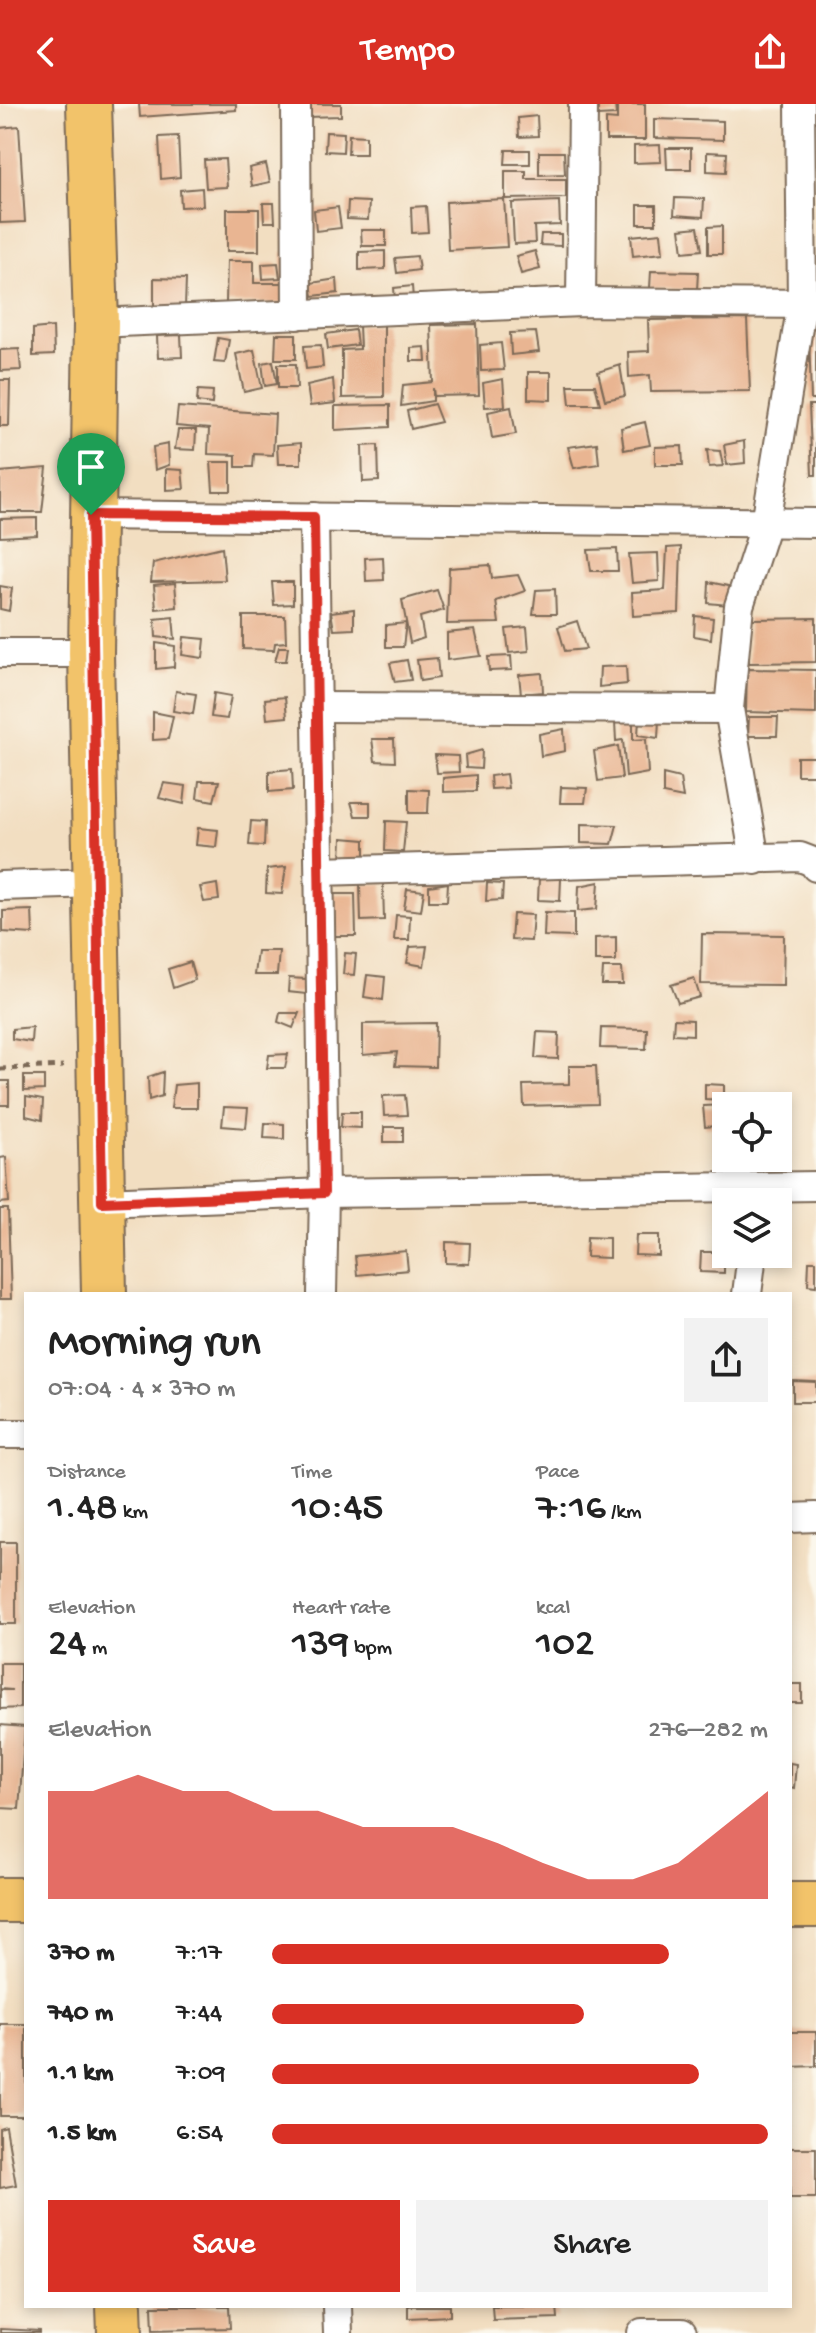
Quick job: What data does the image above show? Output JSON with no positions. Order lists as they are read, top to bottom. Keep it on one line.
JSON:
{"page":{"header":"Tempo","heading":["Morning run","07:04 · 4 × 370 m"],"stats":[["Distance","1.48 km"],["Time","10:45"],["Pace","7:16 /km"],["Elevation","24 m"],["Heart rate","139 bpm"],["kcal","102"]],"chart":["Elevation","276–282 m"],"list":[{"name":"370 m","note":"7:17"},{"name":"740 m","note":"7:44"},{"name":"1.1 km","note":"7:09"},{"name":"1.5 km","note":"6:54"}],"buttons":["Save","Share"]}}
